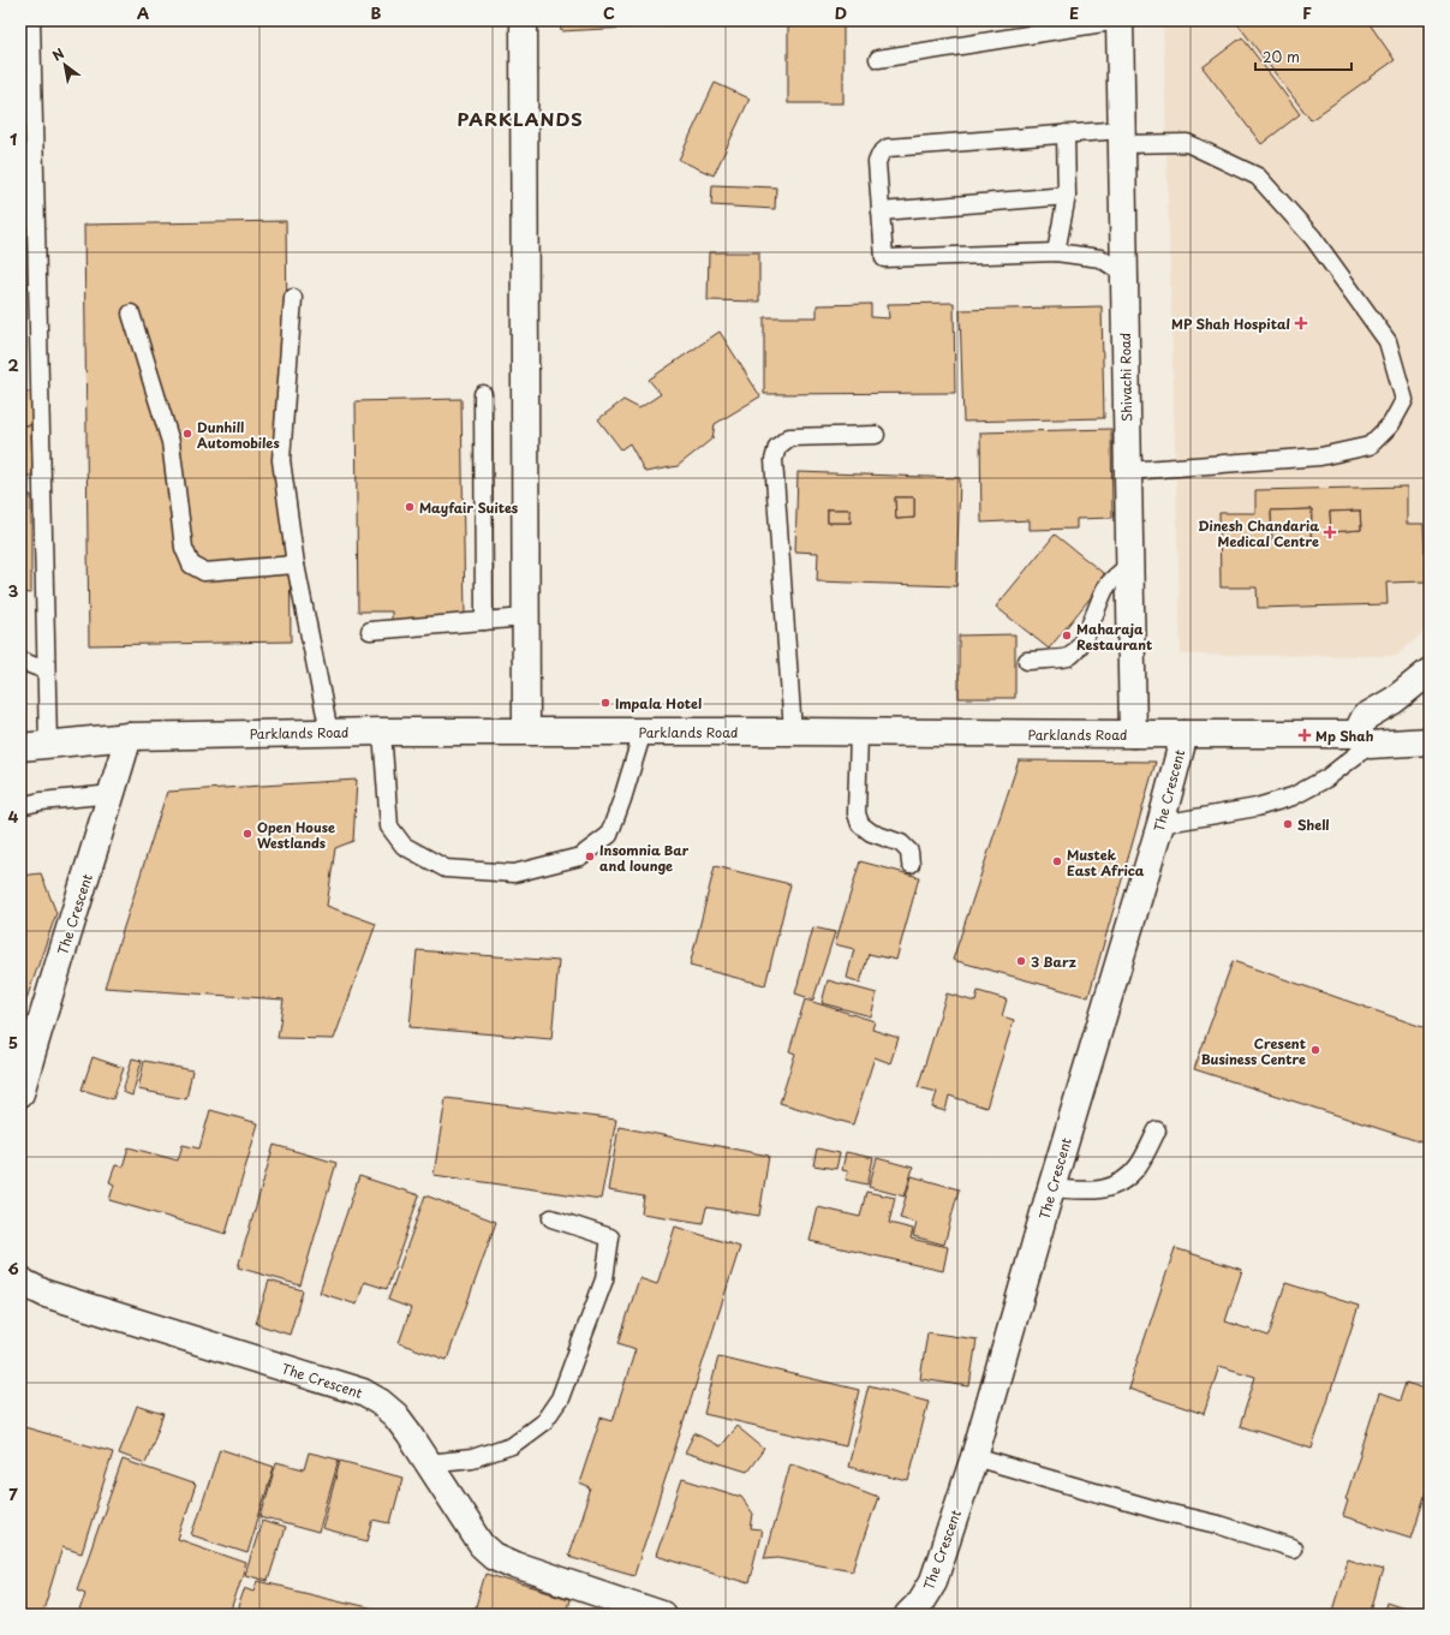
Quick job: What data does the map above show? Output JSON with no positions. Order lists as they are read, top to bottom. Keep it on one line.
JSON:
{"streets":{"street":["Shivachi Road","Parklands Road","The Crescent"]},"crossings":[["Shivachi Road","Parklands Road"],["Parklands Road","The Crescent"]],"districts":["PARKLANDS"],"places":{"health":["MP Shah Hospital","Dinesh Chandaria Medical Centre","Mp Shah"],"other":["Dunhill Automobiles","Mayfair Suites","Maharaja Restaurant","Impala Hotel","Shell","Open House Westlands","Insomnia Bar and lounge","Mustek East Africa","3 Barz","Cresent Business Centre"]},"scale_bar":"20 m","north":"top left","grid":{"columns":["A","B","C","D","E","F"],"rows":["1","2","3","4","5","6","7"]}}
